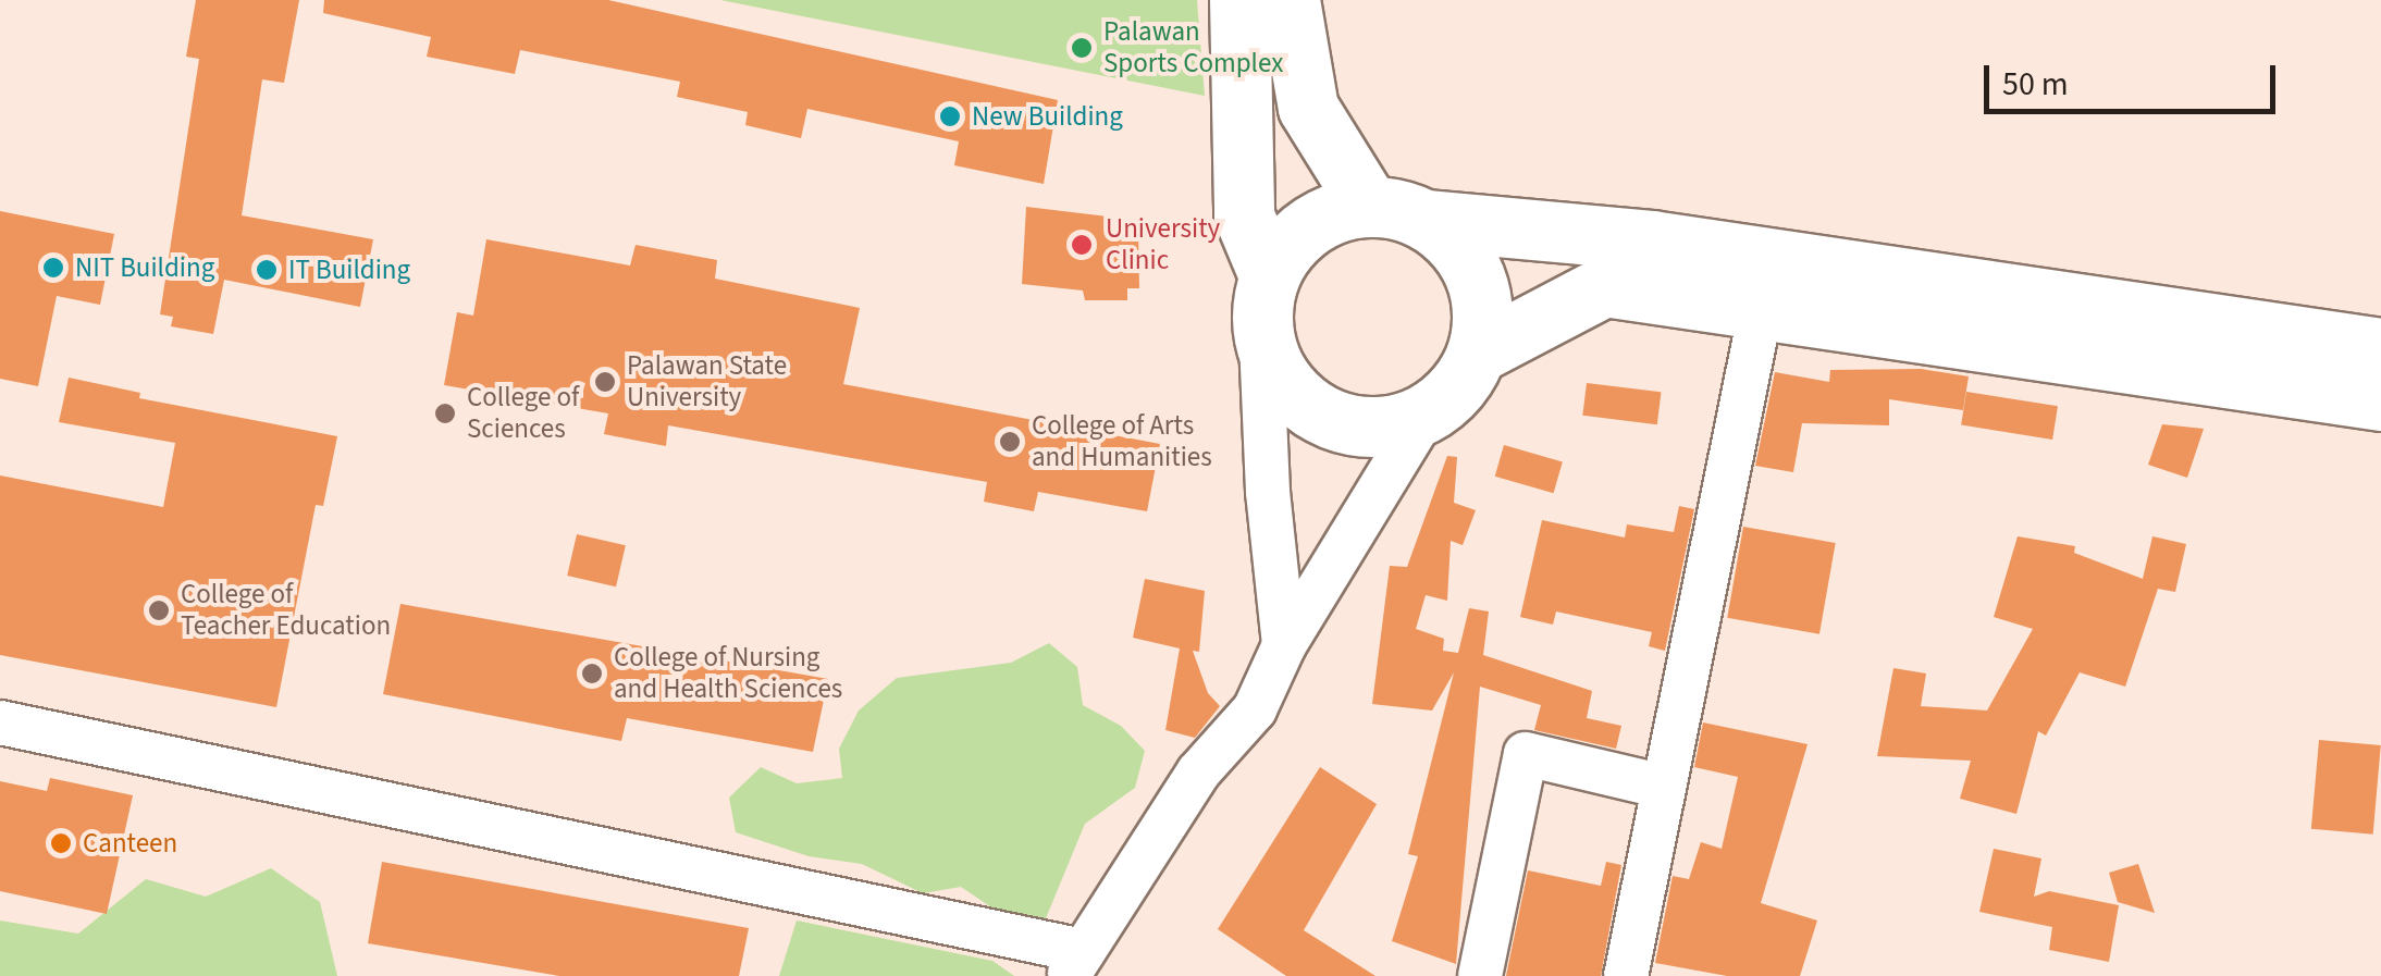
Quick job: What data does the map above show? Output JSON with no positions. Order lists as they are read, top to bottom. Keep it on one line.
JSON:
{"places":["Palawan Sports Complex","New Building","University Clinic","NIT Building","IT Building","Palawan State University","College of Sciences","College of Arts and Humanities","College of Teacher Education","College of Nursing and Health Sciences","Canteen"],"scale_bar":"50 m"}
